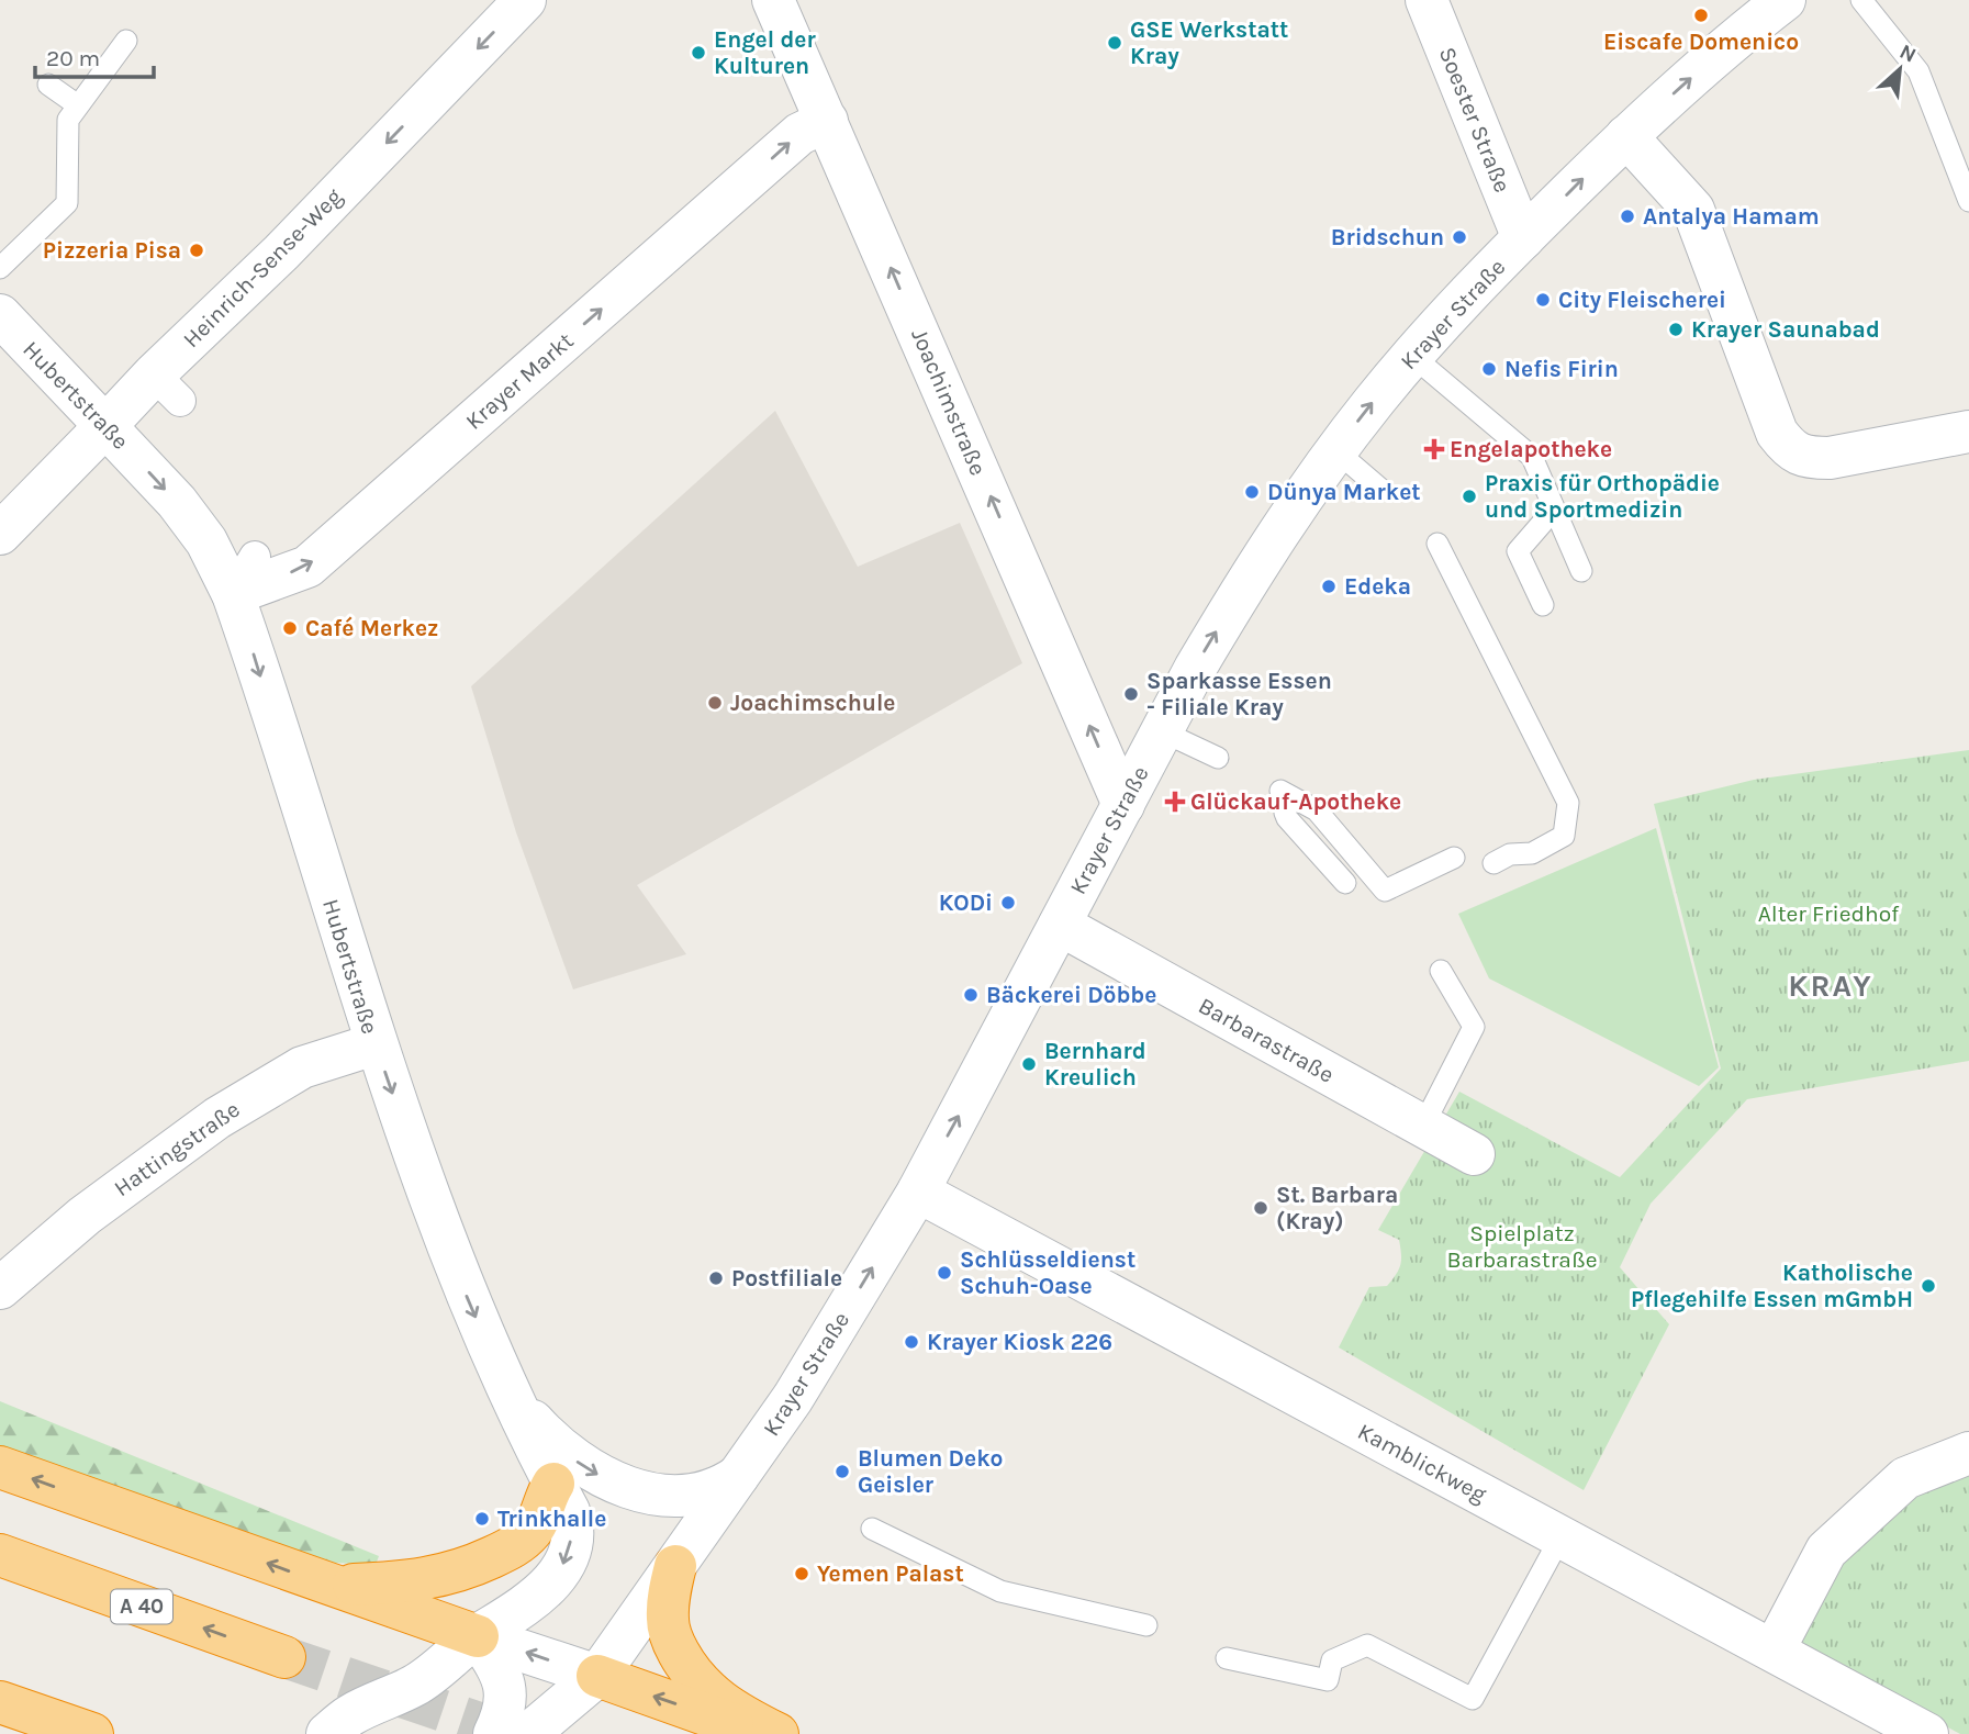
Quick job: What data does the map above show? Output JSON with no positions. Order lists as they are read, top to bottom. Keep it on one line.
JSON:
{"streets":{"highway":["A 40"],"street":["Soester Straße","Heinrich-Sense-Weg","Krayer Straße","Krayer Markt","Hubertstraße","Joachimstraße","Barbarastraße","Hattingstraße","Kamblickweg"]},"crossings":[["Soester Straße","Krayer Straße"],["Heinrich-Sense-Weg","Hubertstraße"],["Krayer Straße","Joachimstraße"],["Krayer Straße","Barbarastraße"],["Krayer Straße","Kamblickweg"],["Krayer Markt","Hubertstraße"],["Krayer Markt","Joachimstraße"],["Hubertstraße","Hattingstraße"]],"one_way":["Heinrich-Sense-Weg","Krayer Straße","Krayer Markt","Hubertstraße","Joachimstraße"],"districts":["KRAY"],"parks":["Alter Friedhof","Spielplatz Barbarastraße"],"places":{"other":["Eiscafe Domenico","GSE Werkstatt Kray","Engel der Kulturen","Antalya Hamam","Bridschun","Pizzeria Pisa","City Fleischerei","Krayer Saunabad","Nefis Firin","Dünya Market","Praxis für Orthopädie und Sportmedizin","Edeka","Café Merkez","Sparkasse Essen - Filiale Kray","Joachimschule","KODi","Bäckerei Döbbe","Bernhard Kreulich","St. Barbara (Kray)","Schlüsseldienst Schuh-Oase","Postfiliale","Katholische Pflegehilfe Essen mGmbH","Krayer Kiosk 226","Blumen Deko Geisler","Trinkhalle","Yemen Palast"],"health":["Engelapotheke","Glückauf-Apotheke"]},"scale_bar":"20 m","north":"top right"}
